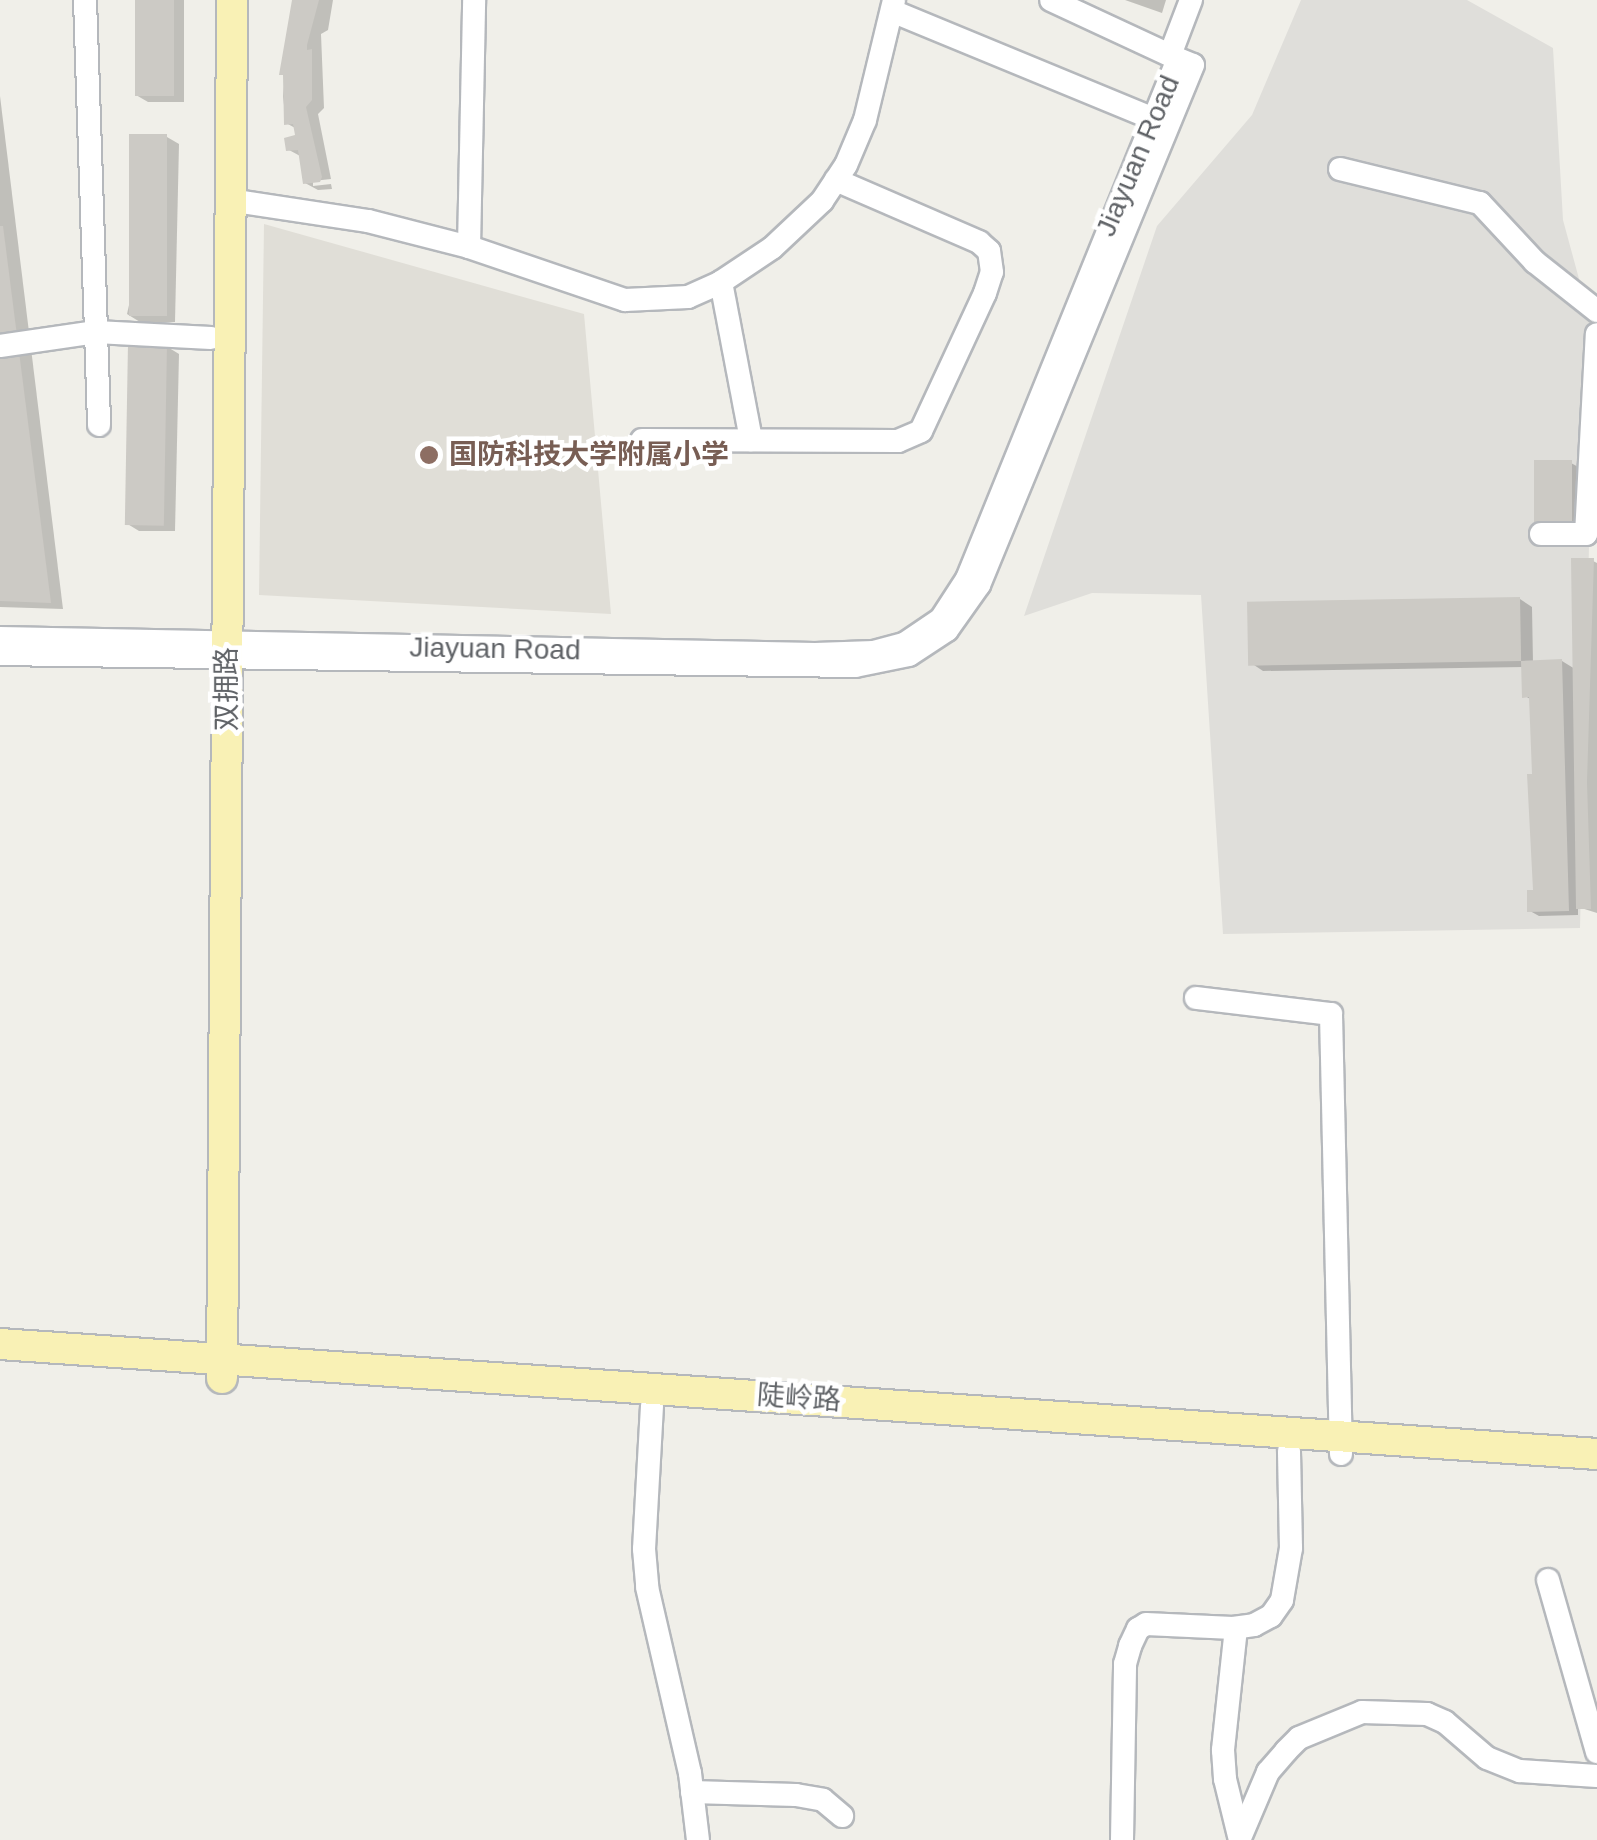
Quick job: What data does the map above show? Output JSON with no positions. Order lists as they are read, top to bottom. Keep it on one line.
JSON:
{"streets":{"main road":["双拥路","陡岭路"],"street":["Jiayuan Road"]},"crossings":[["Jiayuan Road","双拥路"],["双拥路","陡岭路"]],"places":["国防科技大学附属小学"]}
